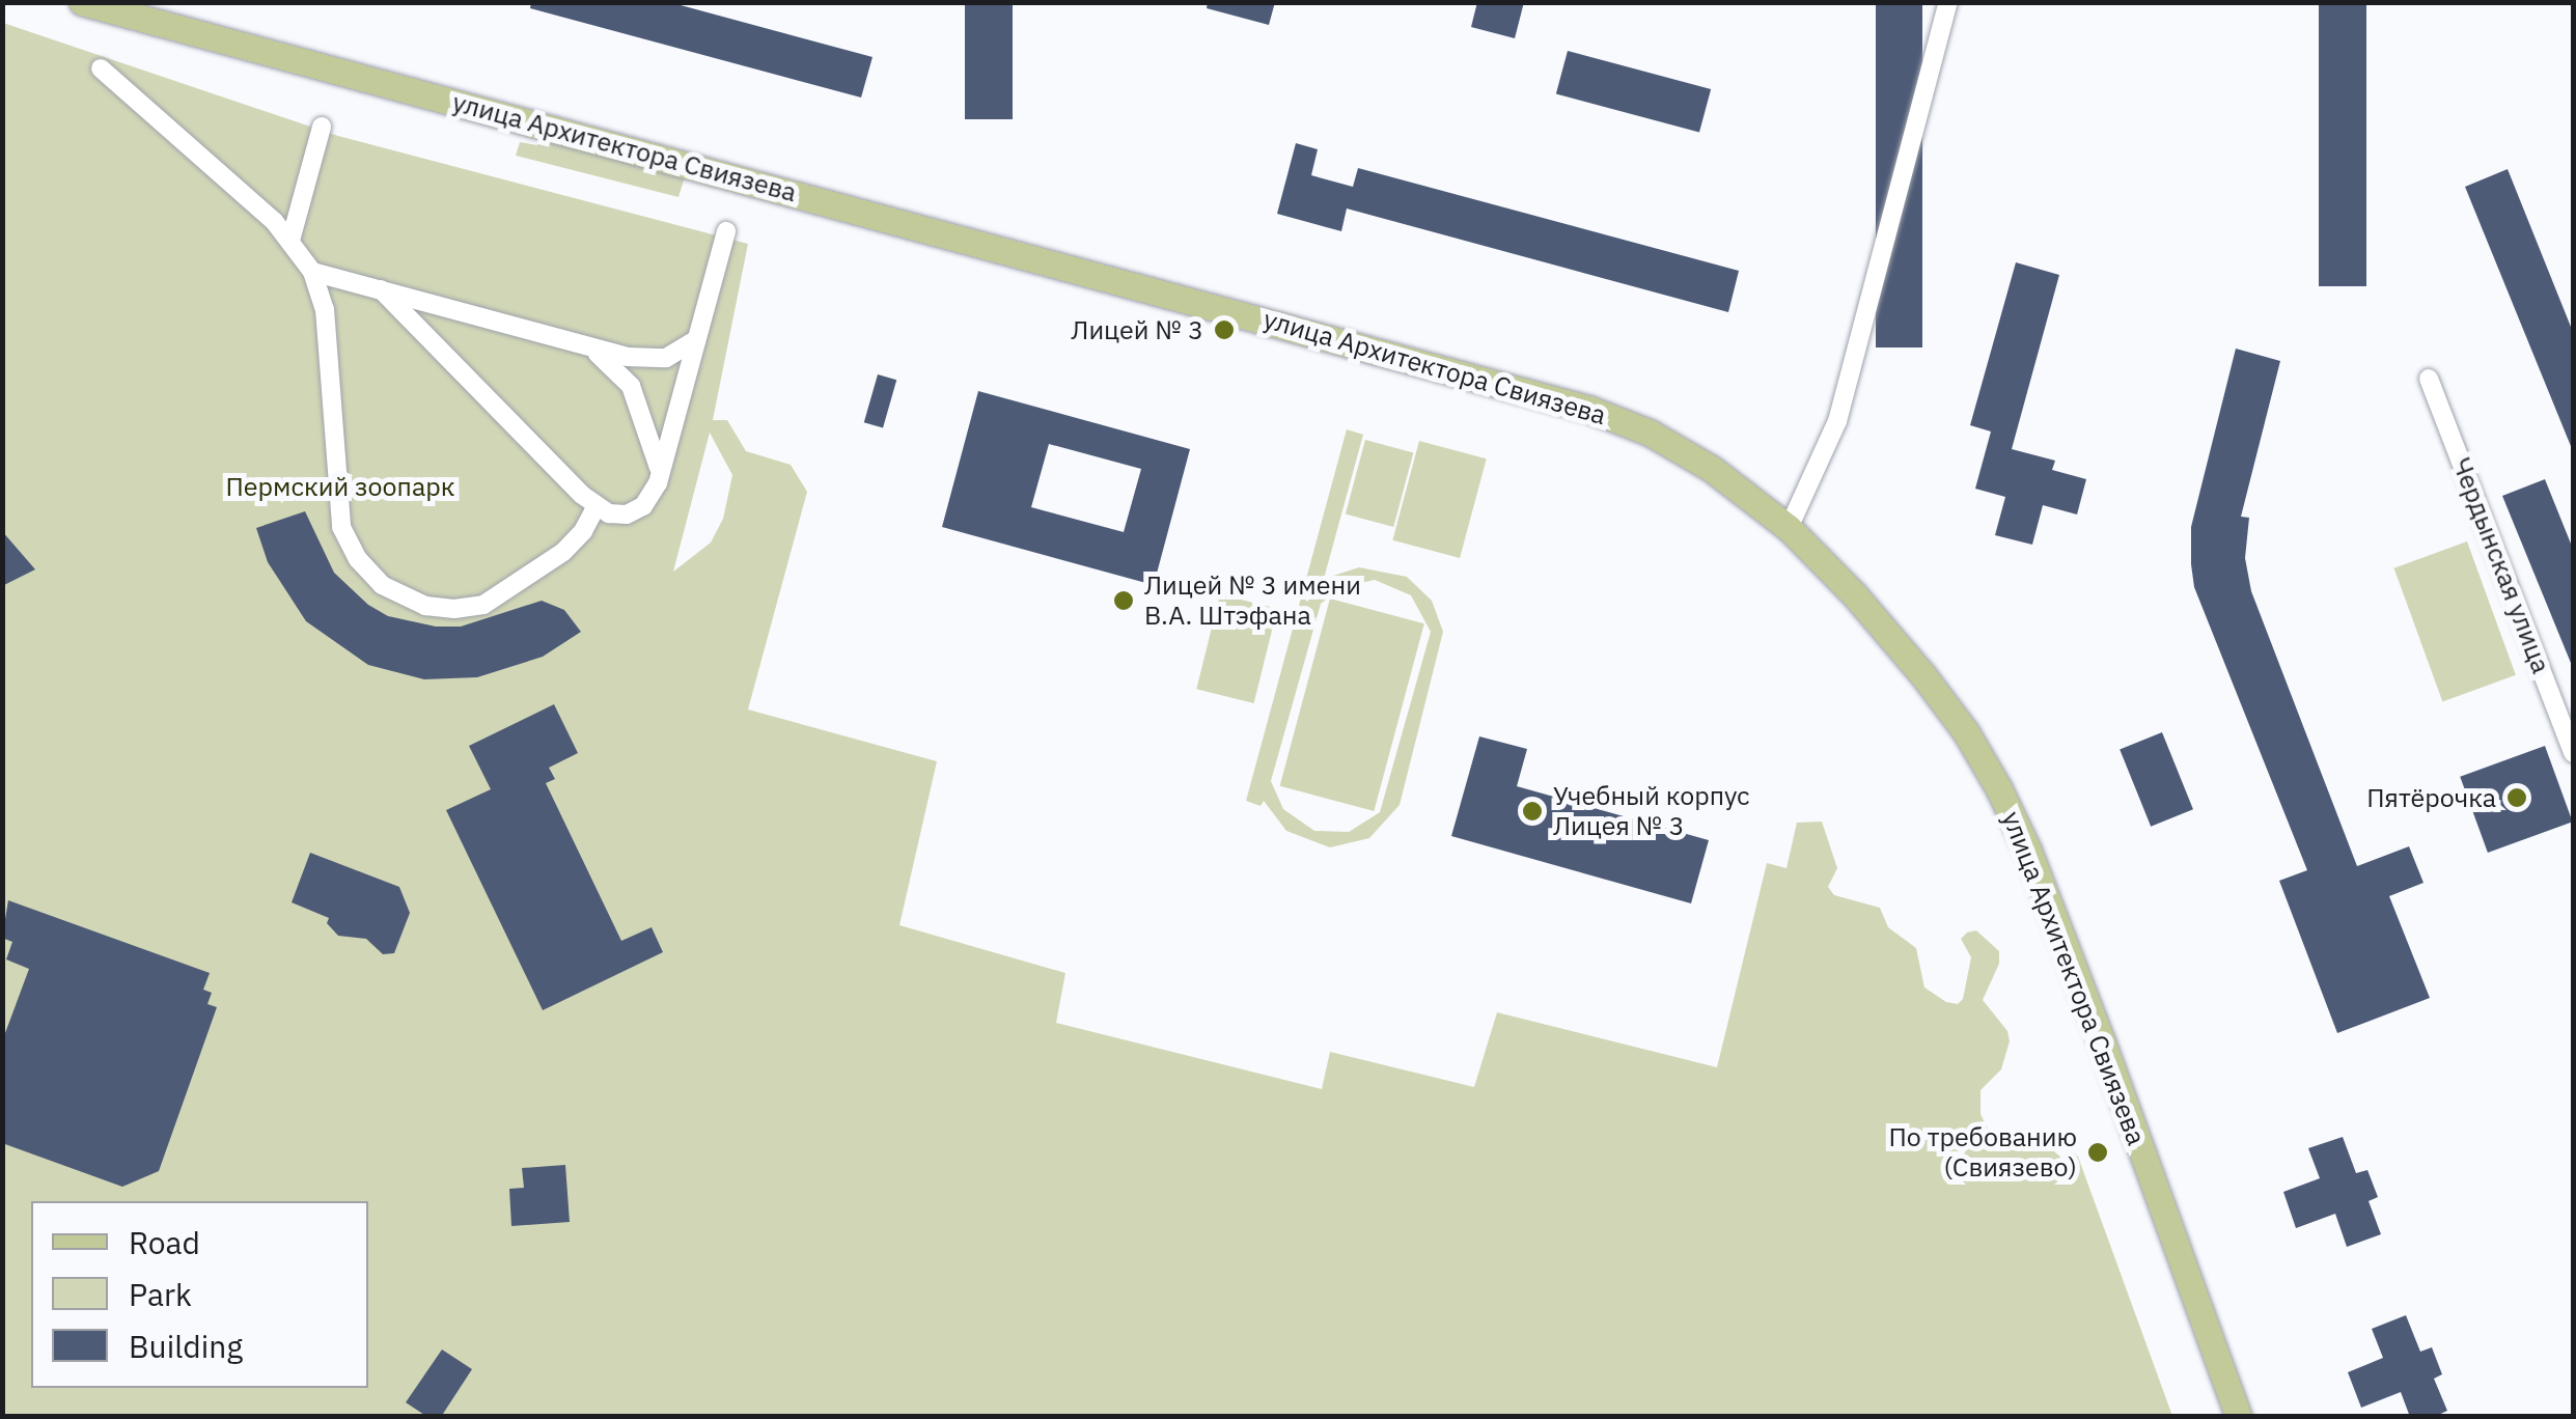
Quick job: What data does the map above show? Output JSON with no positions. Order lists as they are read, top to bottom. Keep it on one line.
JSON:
{"streets":{"main road":["улица Архитектора Свиязева"],"street":["Чердынская улица"]},"parks":["Пермский зоопарк"],"places":["Лицей № 3","Лицей № 3 имени В.А. Штэфана","Пятёрочка","Учебный корпус Лицея № 3","По требованию (Свиязево)"],"legend":["Road","Park","Building"]}
